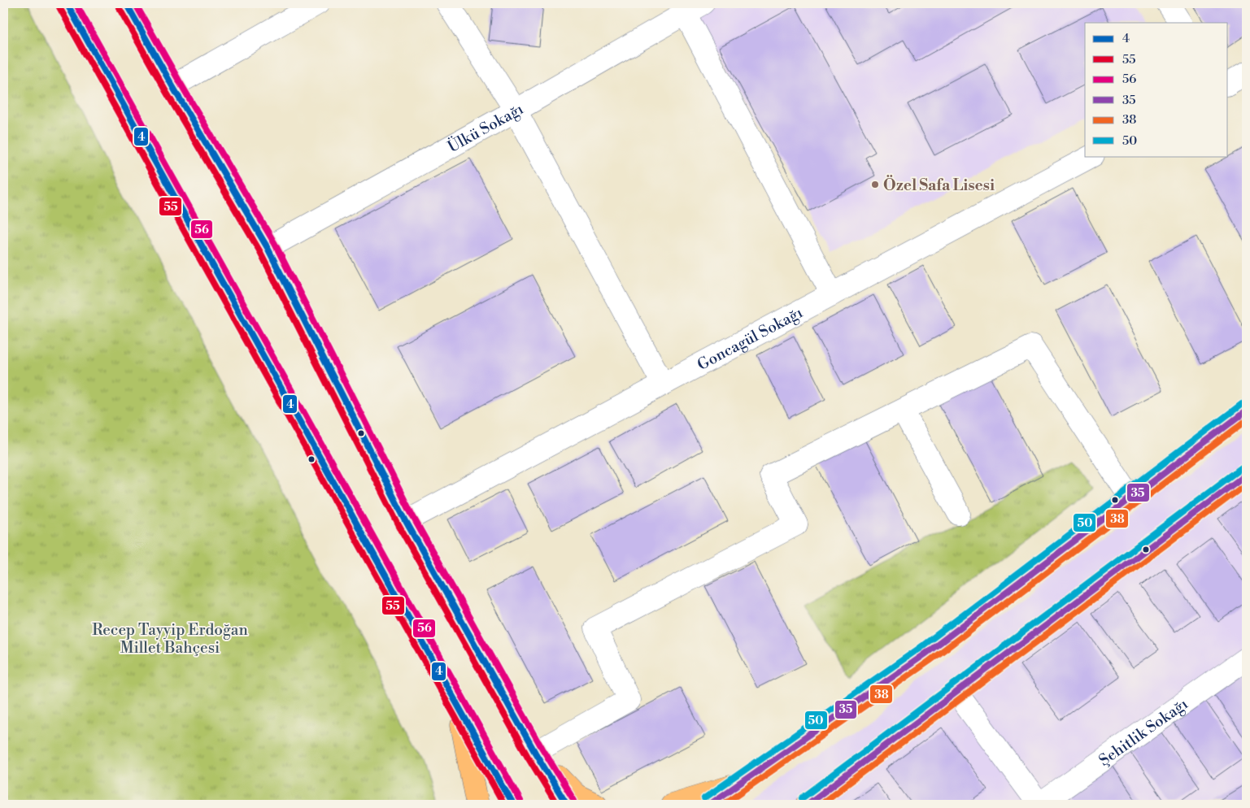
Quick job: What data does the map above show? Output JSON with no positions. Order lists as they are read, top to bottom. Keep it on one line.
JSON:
{"streets":{"street":["Ülkü Sokağı","Goncagül Sokağı","Şehitlik Sokağı"]},"parks":["Recep Tayyip Erdoğan Millet Bahçesi"],"places":["Özel Safa Lisesi"],"lines":["transit line 4","transit line 56","transit line 55","transit line 50","transit line 35","transit line 38"],"legend":["4","55","56","35","38","50"]}
